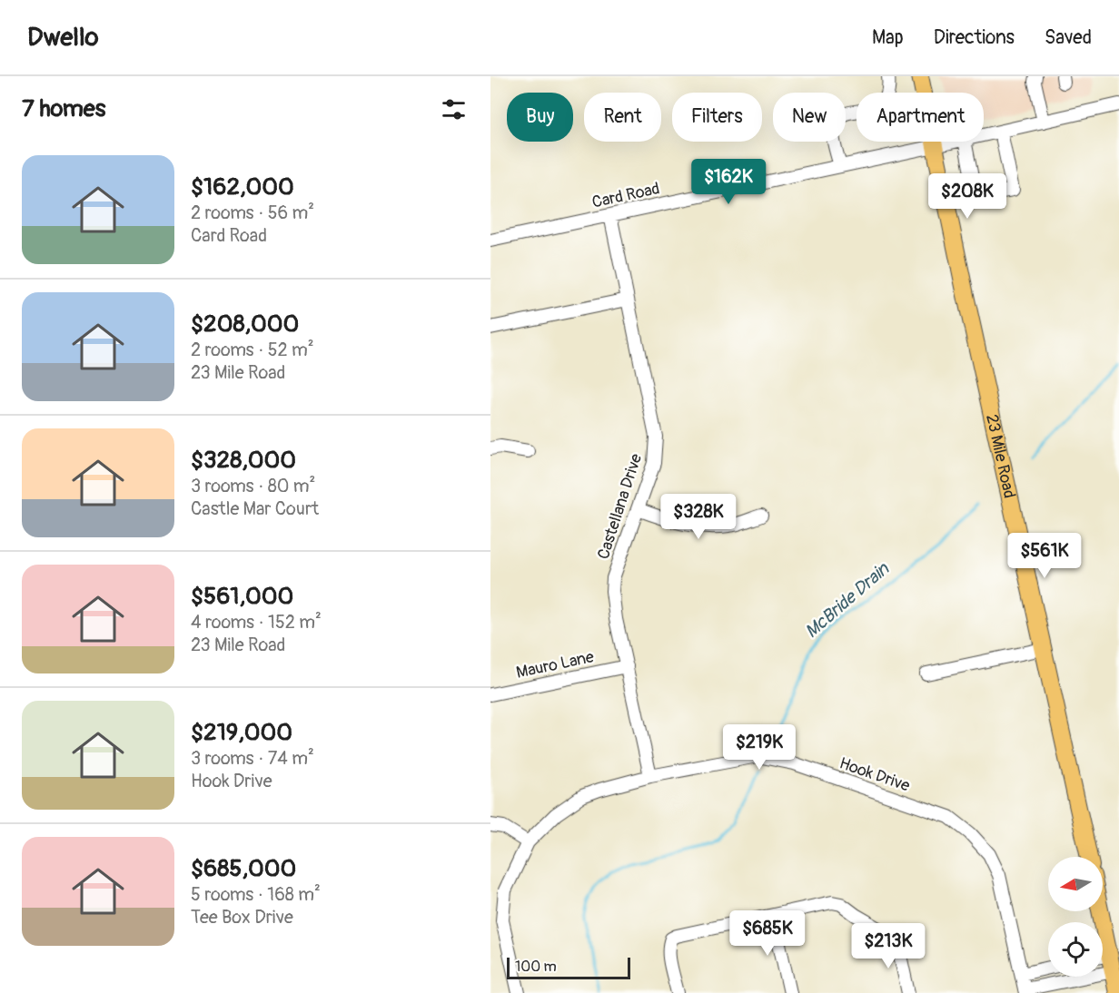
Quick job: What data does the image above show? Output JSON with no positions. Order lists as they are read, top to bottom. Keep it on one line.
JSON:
{"streets":{"main road":["23 Mile Road"],"street":["Card Road","Castellana Drive","Mauro Lane","Hook Drive"]},"crossings":[["Card Road","23 Mile Road"],["Card Road","Castellana Drive"],["Castellana Drive","Mauro Lane"],["Castellana Drive","Hook Drive"]],"water":["McBride Drain"],"scale_bar":"100 m","north":"left","page":{"header":"Dwello","nav":["Map","Directions","Saved"],"heading":"7 homes","chip":["Buy","Rent","Filters","New","Apartment"],"list":[{"name":"$162,000","note":"2 rooms · 56 m² · Card Road"},{"name":"$208,000","note":"2 rooms · 52 m² · 23 Mile Road"},{"name":"$328,000","note":"3 rooms · 80 m² · Castle Mar Court"},{"name":"$561,000","note":"4 rooms · 152 m² · 23 Mile Road"},{"name":"$219,000","note":"3 rooms · 74 m² · Hook Drive"},{"name":"$685,000","note":"5 rooms · 168 m² · Tee Box Drive"}],"price":["$162K","$208K","$328K","$561K","$219K","$685K","$213K"],"scale":"100 m"}}
